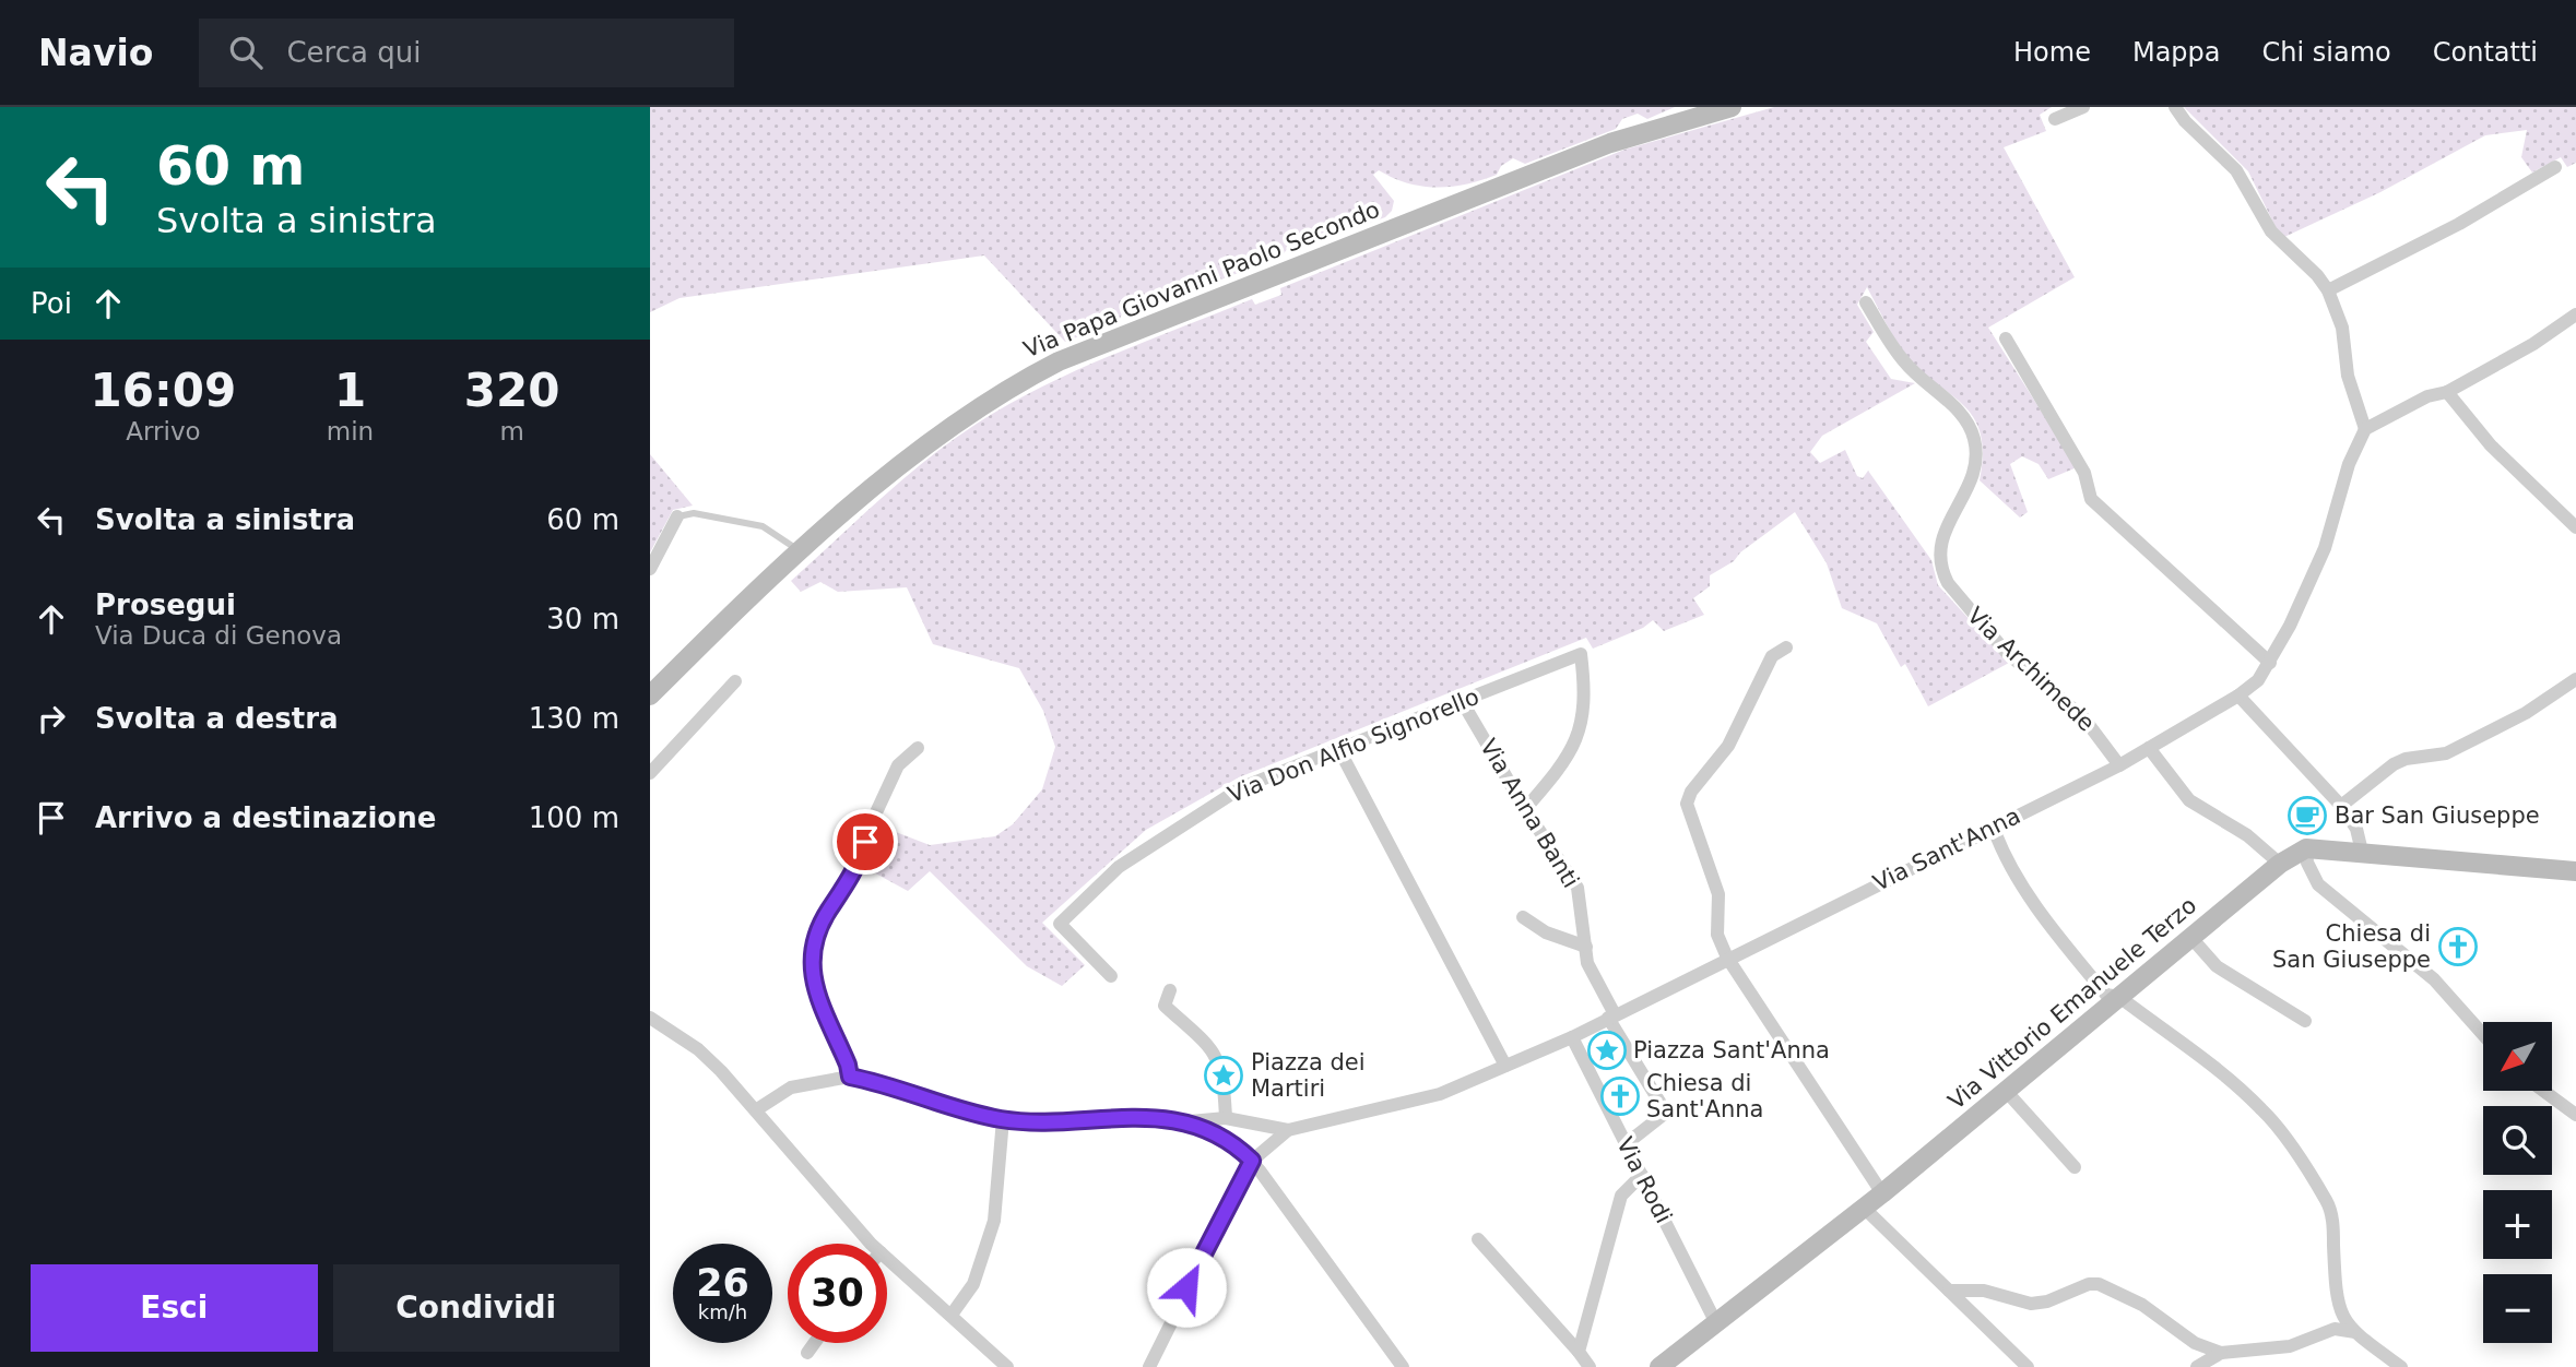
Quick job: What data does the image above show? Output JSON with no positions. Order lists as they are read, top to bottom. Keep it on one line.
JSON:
{"streets":{"main road":["Via Papa Giovanni Paolo Secondo","Via Vittorio Emanuele Terzo"],"street":["Via Archimede","Via Don Alfio Signorello","Via Anna Banti","Via Sant'Anna","Via Rodi"]},"crossings":[["Via Archimede","Via Sant'Anna"],["Via Don Alfio Signorello","Via Anna Banti"],["Via Anna Banti","Via Sant'Anna"],["Via Anna Banti","Via Rodi"],["Via Sant'Anna","Via Rodi"],["Via Vittorio Emanuele Terzo","Via Rodi"]],"places":{"cafe":["Bar San Giuseppe"],"church":["Chiesa di San Giuseppe","Chiesa di Sant'Anna"],"place":["Piazza Sant'Anna","Piazza dei Martiri"]},"north":"bottom left","page":{"header":"Navio","search":"Cerca qui","nav":["Home","Mappa","Chi siamo","Contatti"],"turn":["60 m","Svolta a sinistra"],"then":"Poi","eta":["16:09","Arrivo","1","min","320","m"],"list":[{"name":"Svolta a sinistra","value":"60 m"},{"name":"Prosegui","note":"Via Duca di Genova","value":"30 m"},{"name":"Svolta a destra","value":"130 m"},{"name":"Arrivo a destinazione","value":"100 m"}],"map_buttons":["+","−"],"speed":"26 km/h","limit":"30","buttons":["Esci","Condividi"]}}
